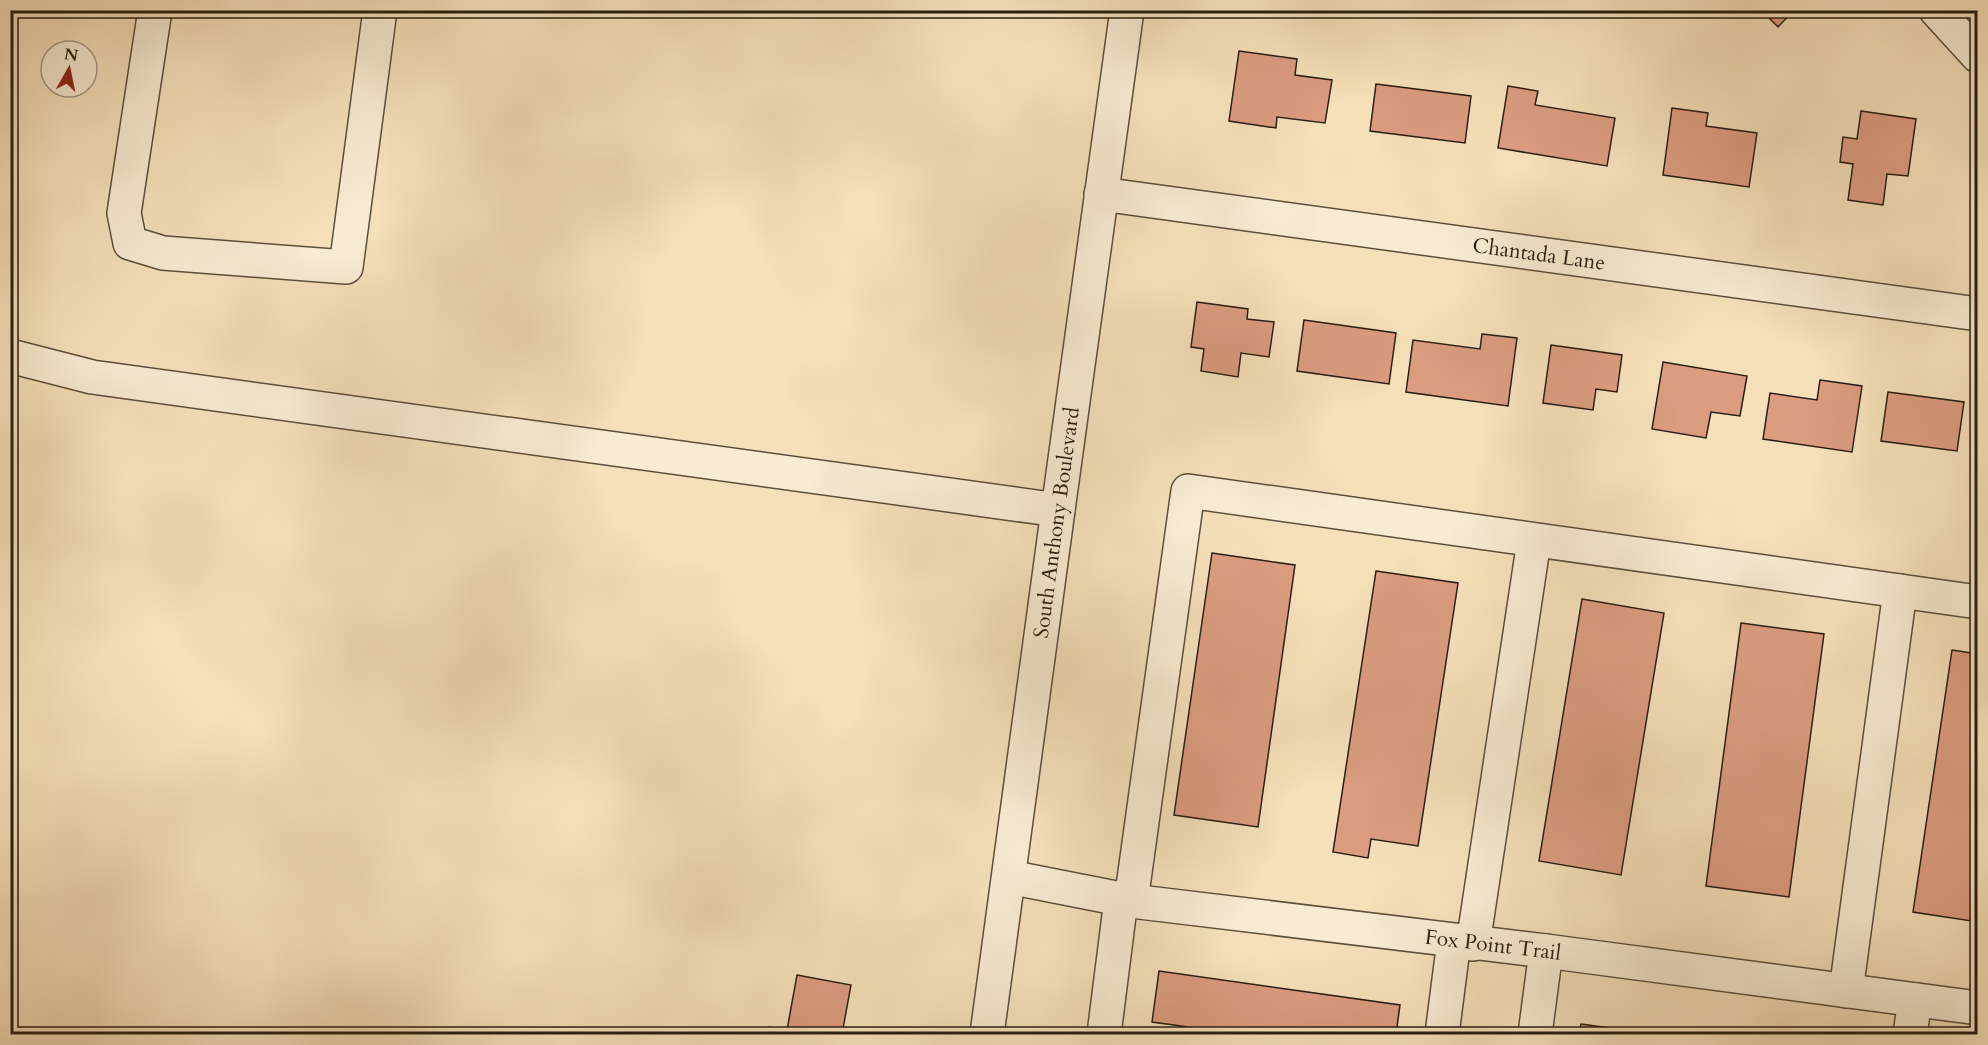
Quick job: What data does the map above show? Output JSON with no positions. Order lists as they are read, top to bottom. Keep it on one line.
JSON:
{"streets":{"street":["Chantada Lane","South Anthony Boulevard","Fox Point Trail"]},"crossings":[["Chantada Lane","South Anthony Boulevard"],["South Anthony Boulevard","Fox Point Trail"]],"north":"top"}
